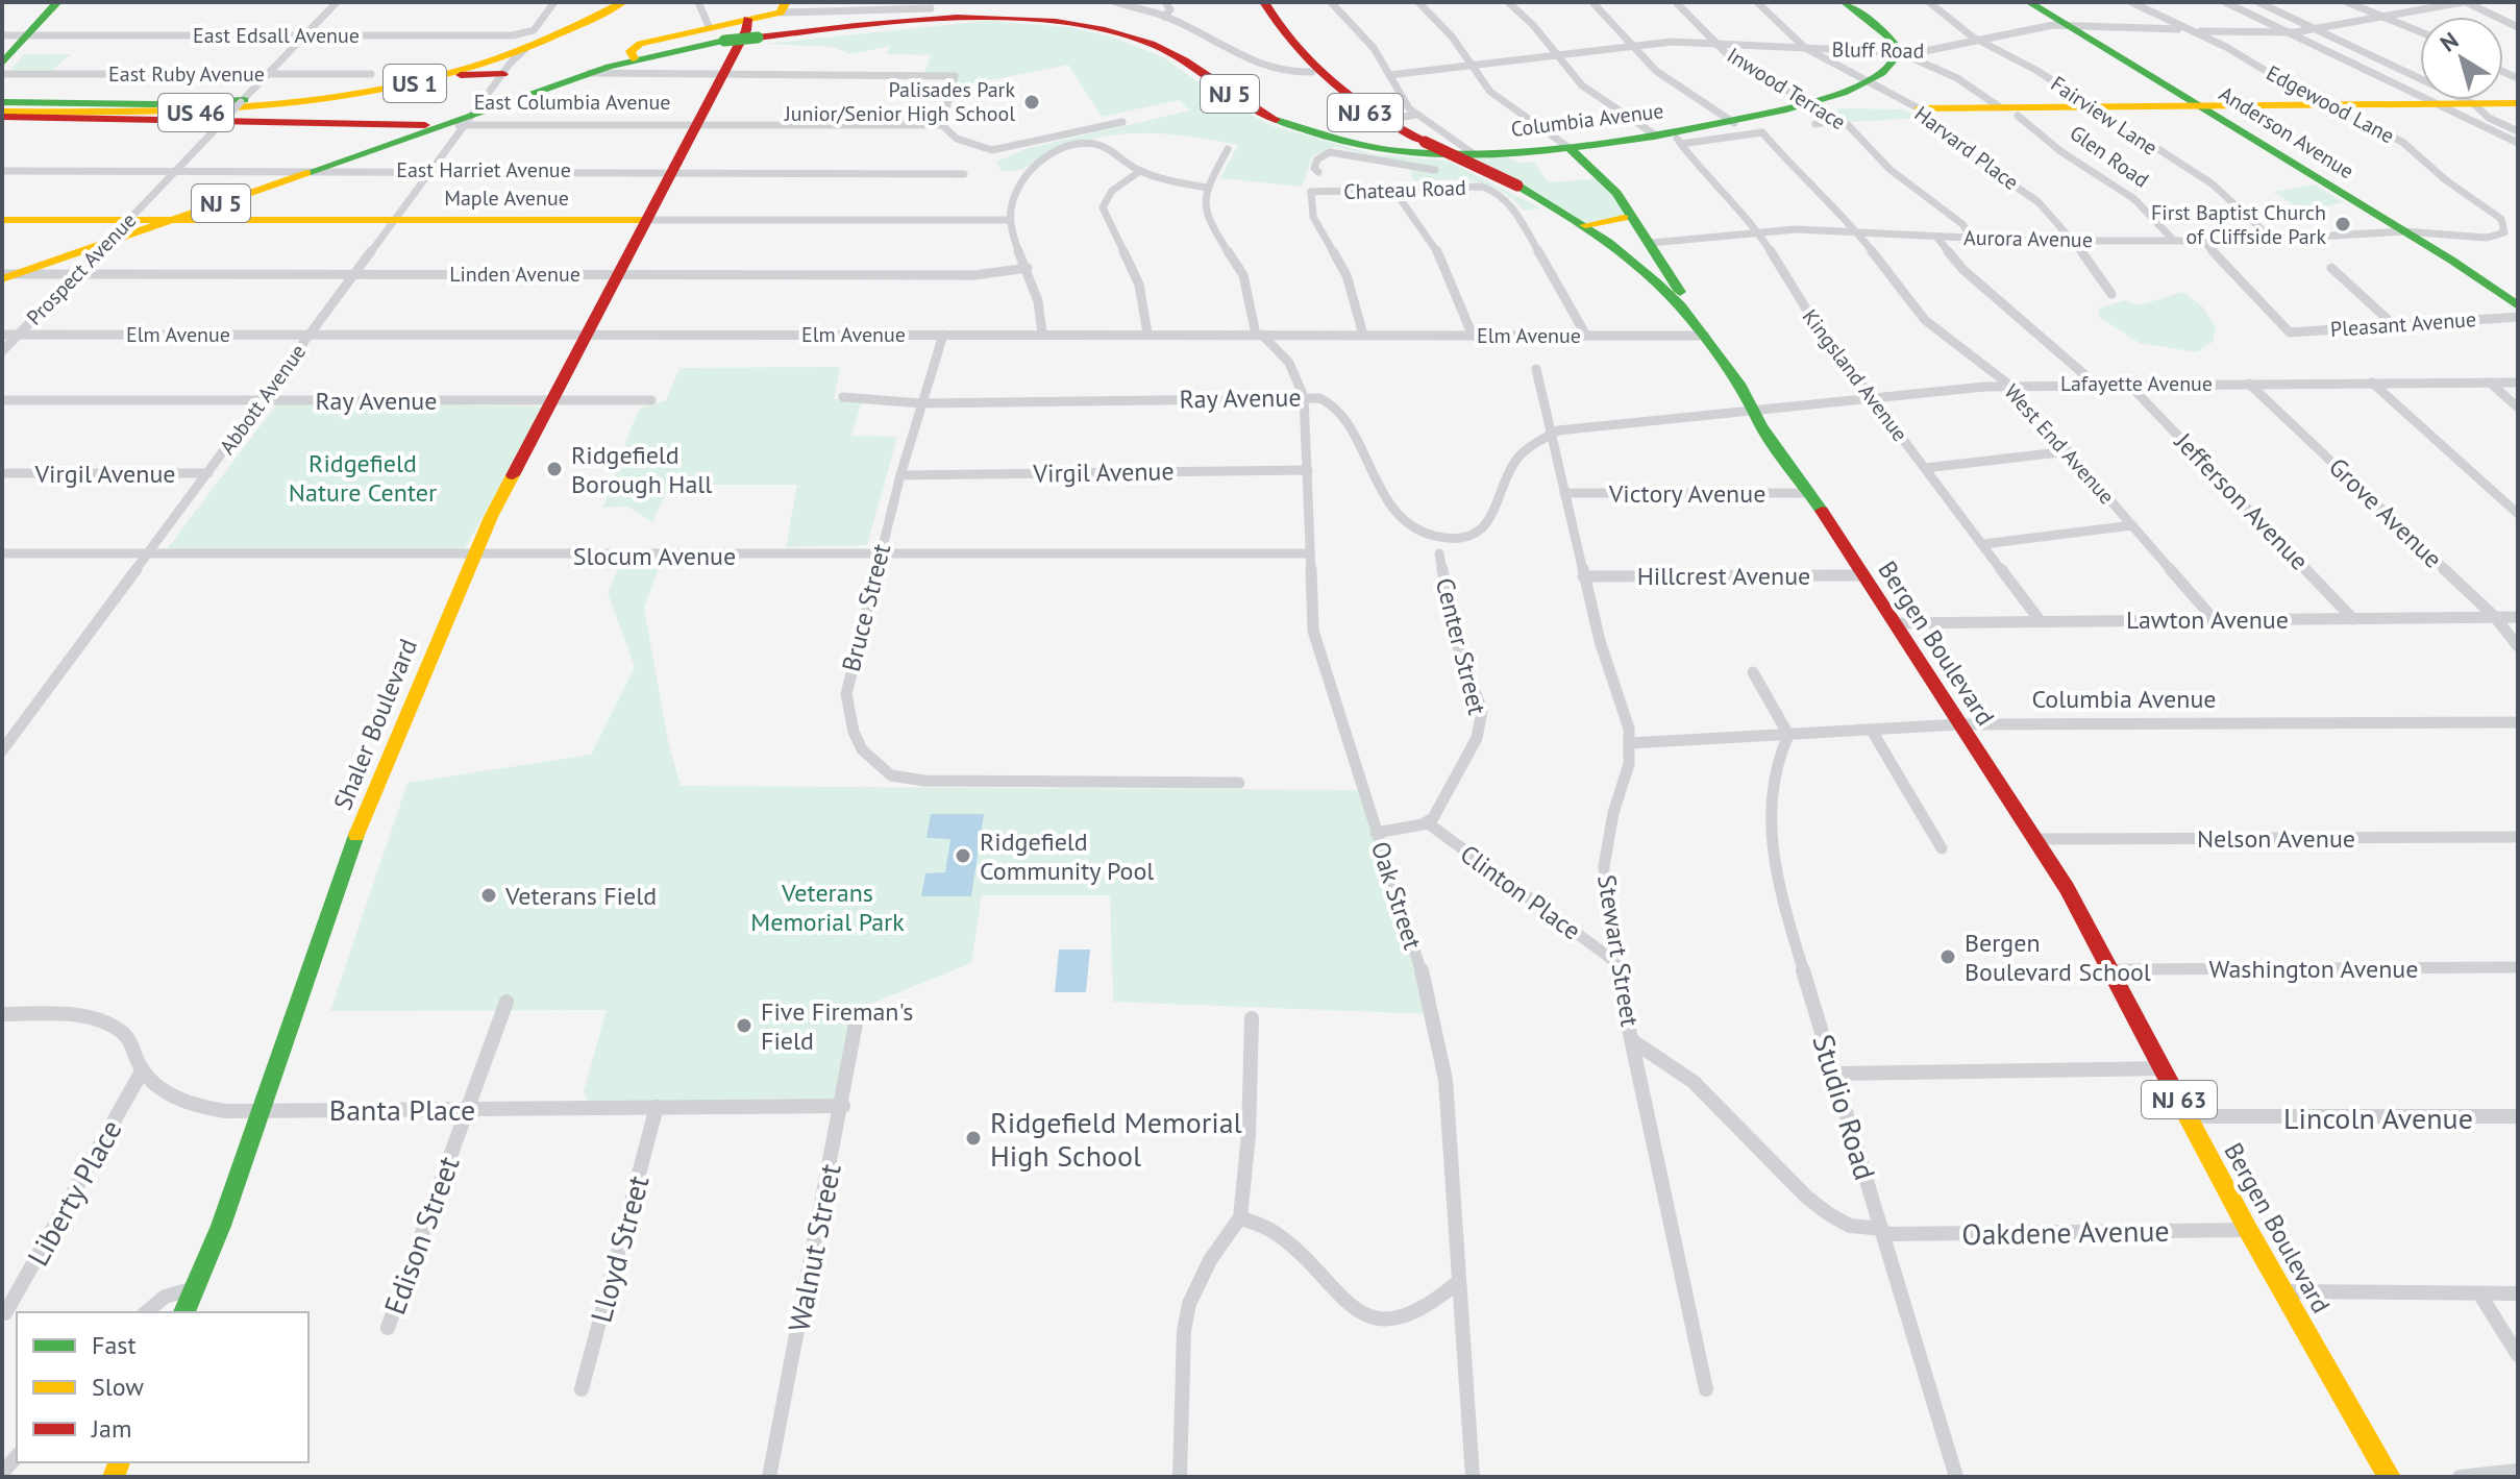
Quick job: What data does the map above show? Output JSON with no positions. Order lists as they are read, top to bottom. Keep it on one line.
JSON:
{"streets":{"main road":["US 1","NJ 5","East Columbia Avenue","US 46","NJ 63","Columbia Avenue","Anderson Avenue","Glen Road","Maple Avenue","Bergen Boulevard","Shaler Boulevard"],"street":["East Edsall Avenue","Bluff Road","East Ruby Avenue","Inwood Terrace","Edgewood Lane","Fairview Lane","Harvard Place","East Harriet Avenue","Chateau Road","Aurora Avenue","Prospect Avenue","Linden Avenue","Pleasant Avenue","Elm Avenue","Kingsland Avenue","Lafayette Avenue","Ray Avenue","Abbott Avenue","West End Avenue","Virgil Avenue","Victory Avenue","Jefferson Avenue","Grove Avenue","Slocum Avenue","Hillcrest Avenue","Bruce Street","Lawton Avenue","Center Street","Nelson Avenue","Clinton Place","Oak Street","Stewart Street","Washington Avenue","Studio Road","Banta Place","Lincoln Avenue","Liberty Place","Oakdene Avenue","Edison Street","Walnut Street","Lloyd Street"]},"crossings":[["East Edsall Avenue","US 1"],["East Edsall Avenue","US 46"],["East Edsall Avenue","Prospect Avenue"],["East Edsall Avenue","Abbott Avenue"],["Bluff Road","Inwood Terrace"],["Bluff Road","NJ 5"],["Bluff Road","Edgewood Lane"],["Bluff Road","Fairview Lane"],["Bluff Road","Anderson Avenue"],["Bluff Road","Harvard Place"],["Bluff Road","Glen Road"],["Bluff Road","Kingsland Avenue"],["East Ruby Avenue","US 1"],["East Ruby Avenue","Prospect Avenue"],["US 1","East Columbia Avenue"],["US 1","US 46"],["US 1","Prospect Avenue"],["US 1","Abbott Avenue"],["Inwood Terrace","NJ 5"],["Inwood Terrace","Columbia Avenue"],["Inwood Terrace","Aurora Avenue"],["NJ 5","East Columbia Avenue"],["NJ 5","Columbia Avenue"],["NJ 5","Harvard Place"],["NJ 5","Glen Road"],["NJ 5","East Harriet Avenue"],["NJ 5","Maple Avenue"],["NJ 5","Prospect Avenue"],["NJ 5","Linden Avenue"],["NJ 5","Abbott Avenue"],["East Columbia Avenue","Prospect Avenue"],["East Columbia Avenue","Abbott Avenue"],["East Columbia Avenue","Shaler Boulevard"],["Edgewood Lane","Anderson Avenue"],["Edgewood Lane","Aurora Avenue"],["US 46","Abbott Avenue"],["Fairview Lane","Aurora Avenue"],["Columbia Avenue","Kingsland Avenue"],["Columbia Avenue","West End Avenue"],["Columbia Avenue","Bergen Boulevard"],["Columbia Avenue","Stewart Street"],["Columbia Avenue","Studio Road"],["Anderson Avenue","Aurora Avenue"],["Harvard Place","Aurora Avenue"],["Glen Road","Aurora Avenue"],["East Harriet Avenue","Prospect Avenue"],["East Harriet Avenue","Abbott Avenue"],["East Harriet Avenue","Shaler Boulevard"],["Chateau Road","Elm Avenue"],["Maple Avenue","Prospect Avenue"],["Maple Avenue","Abbott Avenue"],["Maple Avenue","Shaler Boulevard"],["Aurora Avenue","Pleasant Avenue"],["Aurora Avenue","Kingsland Avenue"],["Aurora Avenue","West End Avenue"],["Prospect Avenue","Linden Avenue"],["Prospect Avenue","Elm Avenue"],["Linden Avenue","Abbott Avenue"],["Linden Avenue","Shaler Boulevard"],["Elm Avenue","Abbott Avenue"],["Elm Avenue","Bruce Street"],["Elm Avenue","Bergen Boulevard"],["Elm Avenue","Shaler Boulevard"],["Elm Avenue","Oak Street"],["Kingsland Avenue","Lafayette Avenue"],["Kingsland Avenue","Lawton Avenue"],["Lafayette Avenue","Ray Avenue"],["Lafayette Avenue","West End Avenue"],["Lafayette Avenue","Jefferson Avenue"],["Lafayette Avenue","Grove Avenue"],["Lafayette Avenue","Bergen Boulevard"],["Ray Avenue","Abbott Avenue"],["Ray Avenue","Bruce Street"],["Ray Avenue","Bergen Boulevard"],["Ray Avenue","Shaler Boulevard"],["Ray Avenue","Oak Street"],["Ray Avenue","Stewart Street"],["Abbott Avenue","Virgil Avenue"],["Abbott Avenue","Slocum Avenue"],["West End Avenue","Lawton Avenue"],["Virgil Avenue","Bruce Street"],["Virgil Avenue","Oak Street"],["Victory Avenue","Bergen Boulevard"],["Victory Avenue","Stewart Street"],["Jefferson Avenue","Lawton Avenue"],["Grove Avenue","Lawton Avenue"],["Slocum Avenue","Bruce Street"],["Slocum Avenue","Shaler Boulevard"],["Slocum Avenue","Oak Street"],["Hillcrest Avenue","Bergen Boulevard"],["Hillcrest Avenue","Stewart Street"],["Lawton Avenue","Bergen Boulevard"],["Bergen Boulevard","Nelson Avenue"],["Bergen Boulevard","Washington Avenue"],["Bergen Boulevard","Lincoln Avenue"],["Bergen Boulevard","Oakdene Avenue"],["Center Street","Clinton Place"],["Shaler Boulevard","Banta Place"],["Clinton Place","Stewart Street"],["Stewart Street","Oakdene Avenue"],["Studio Road","Oakdene Avenue"],["Banta Place","Liberty Place"],["Banta Place","Edison Street"],["Banta Place","Walnut Street"],["Banta Place","Lloyd Street"]],"parks":["Ridgefield Nature Center","Veterans Memorial Park"],"places":["Palisades Park Junior/Senior High School","First Baptist Church of Cliffside Park","Ridgefield Borough Hall","Ridgefield Community Pool","Veterans Field","Bergen Boulevard School","Five Fireman's Field","Ridgefield Memorial High School"],"legend":["Fast","Slow","Jam"],"north":"top left"}
